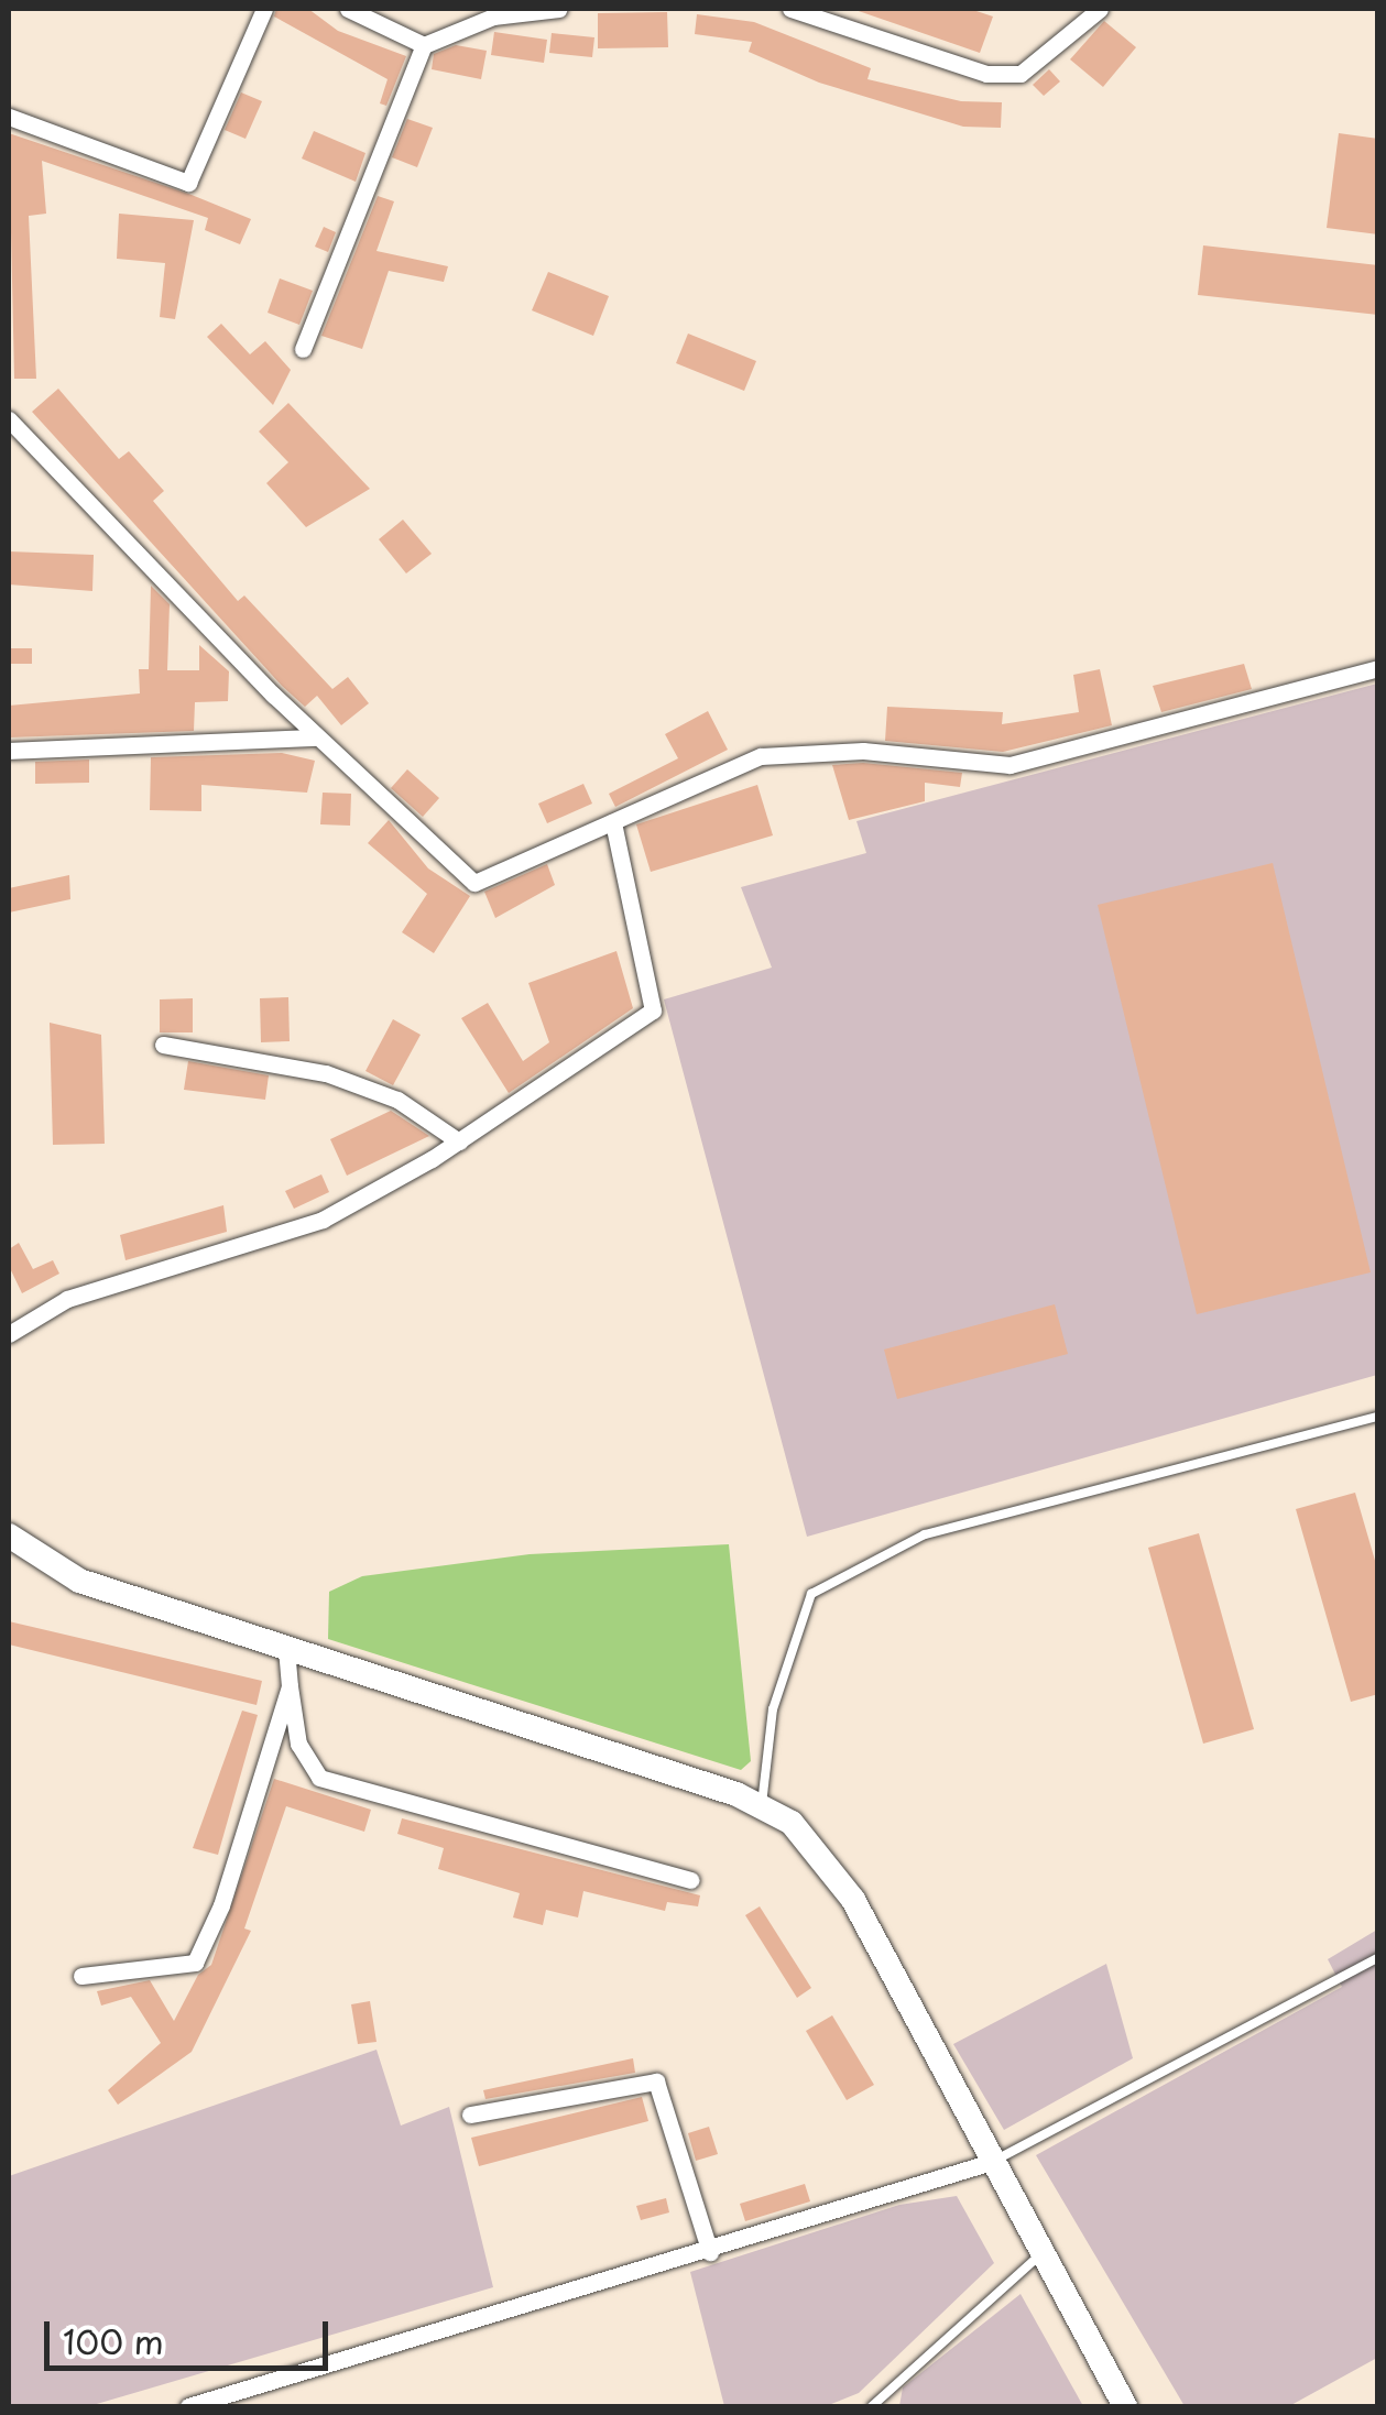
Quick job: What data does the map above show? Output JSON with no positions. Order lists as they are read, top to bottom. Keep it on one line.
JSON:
{"scale_bar":"100 m"}
